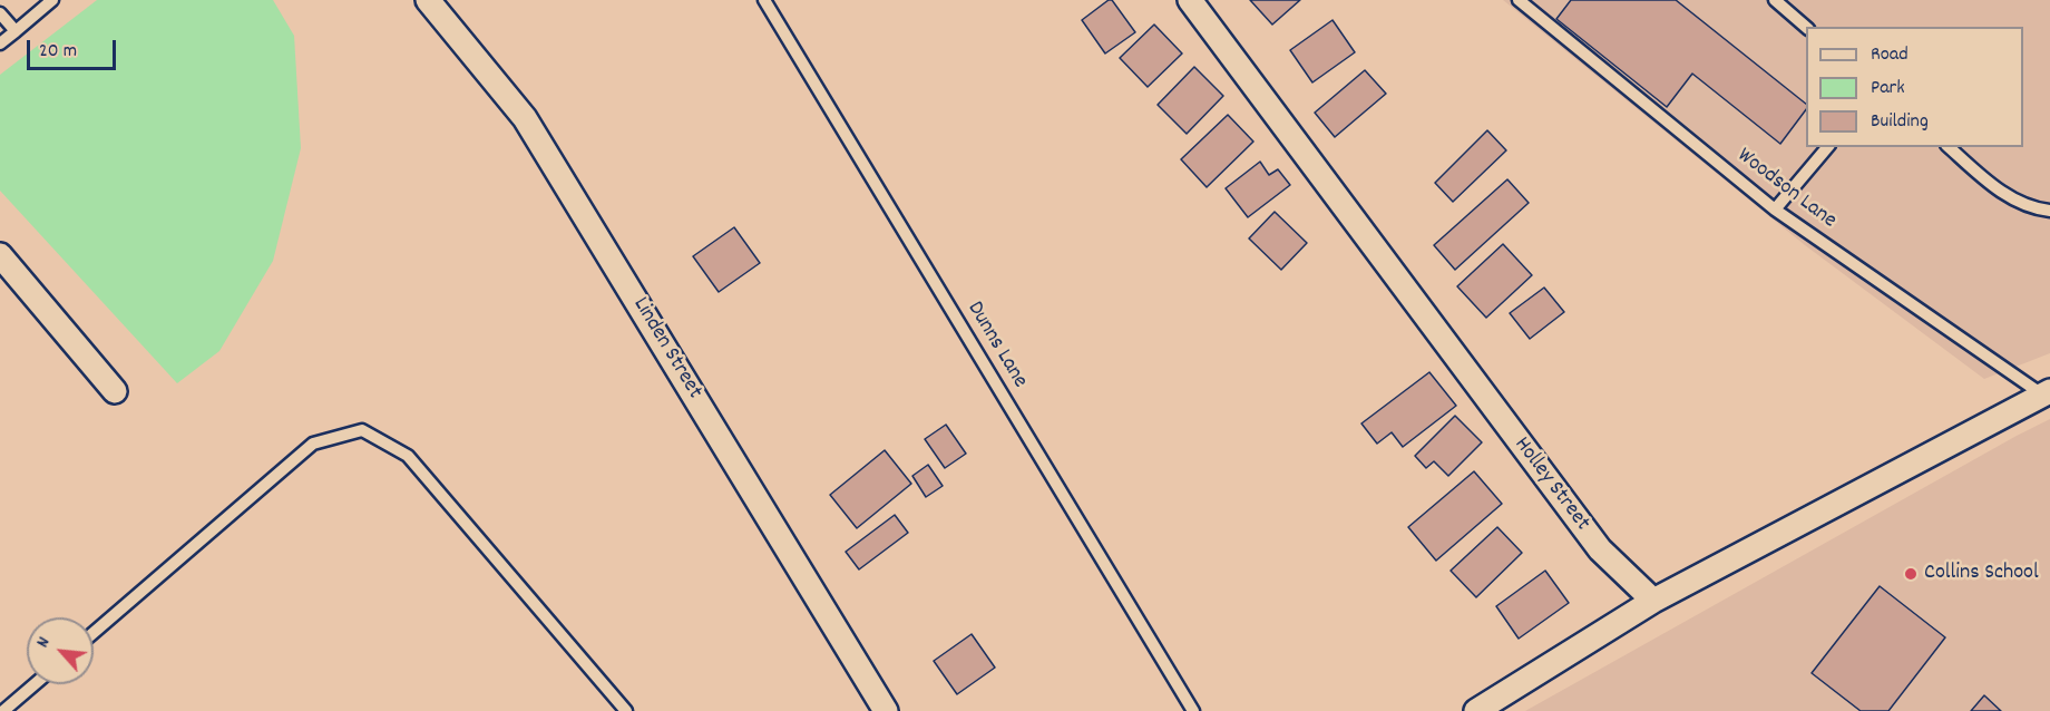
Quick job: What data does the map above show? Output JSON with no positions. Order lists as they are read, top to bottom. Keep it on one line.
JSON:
{"streets":{"street":["Linden Street","Holley Street"],"lane":["Woodson Lane","Dunns Lane"]},"places":["Collins School"],"legend":["Road","Park","Building"],"scale_bar":"20 m","north":"top left"}
